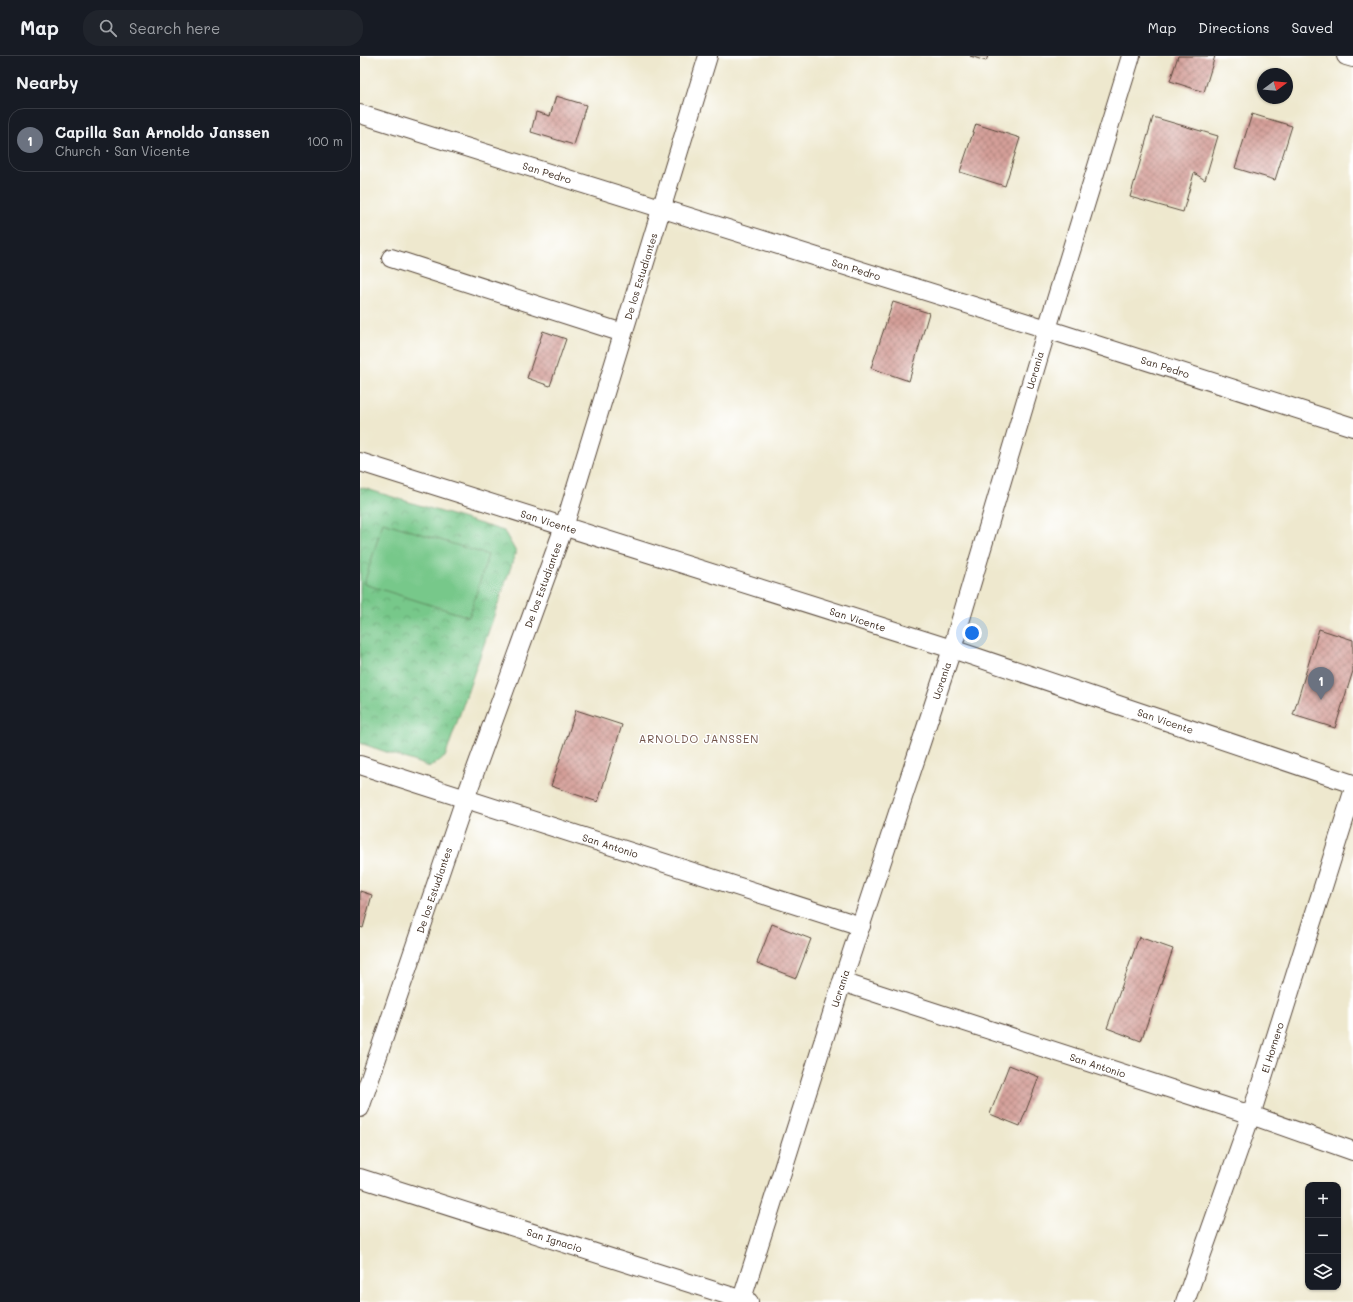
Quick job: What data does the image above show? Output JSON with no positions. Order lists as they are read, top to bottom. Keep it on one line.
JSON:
{"streets":{"street":["San Pedro","De los Estudiantes","Ucrania","San Vicente","San Antonio","El Hornero","San Ignacio"]},"crossings":[["San Pedro","De los Estudiantes"],["San Pedro","Ucrania"],["De los Estudiantes","San Vicente"],["De los Estudiantes","San Antonio"],["Ucrania","San Vicente"],["Ucrania","San Antonio"],["Ucrania","San Ignacio"],["San Antonio","El Hornero"]],"districts":["ARNOLDO JANSSEN"],"north":"right","page":{"header":"Map","search":"Search here","nav":["Map","Directions","Saved"],"heading":"Nearby","list":[{"mark":"1","name":"Capilla San Arnoldo Janssen","note":"Church · San Vicente","value":"100 m"}],"pins":"1","map_buttons":["+","−"]}}
